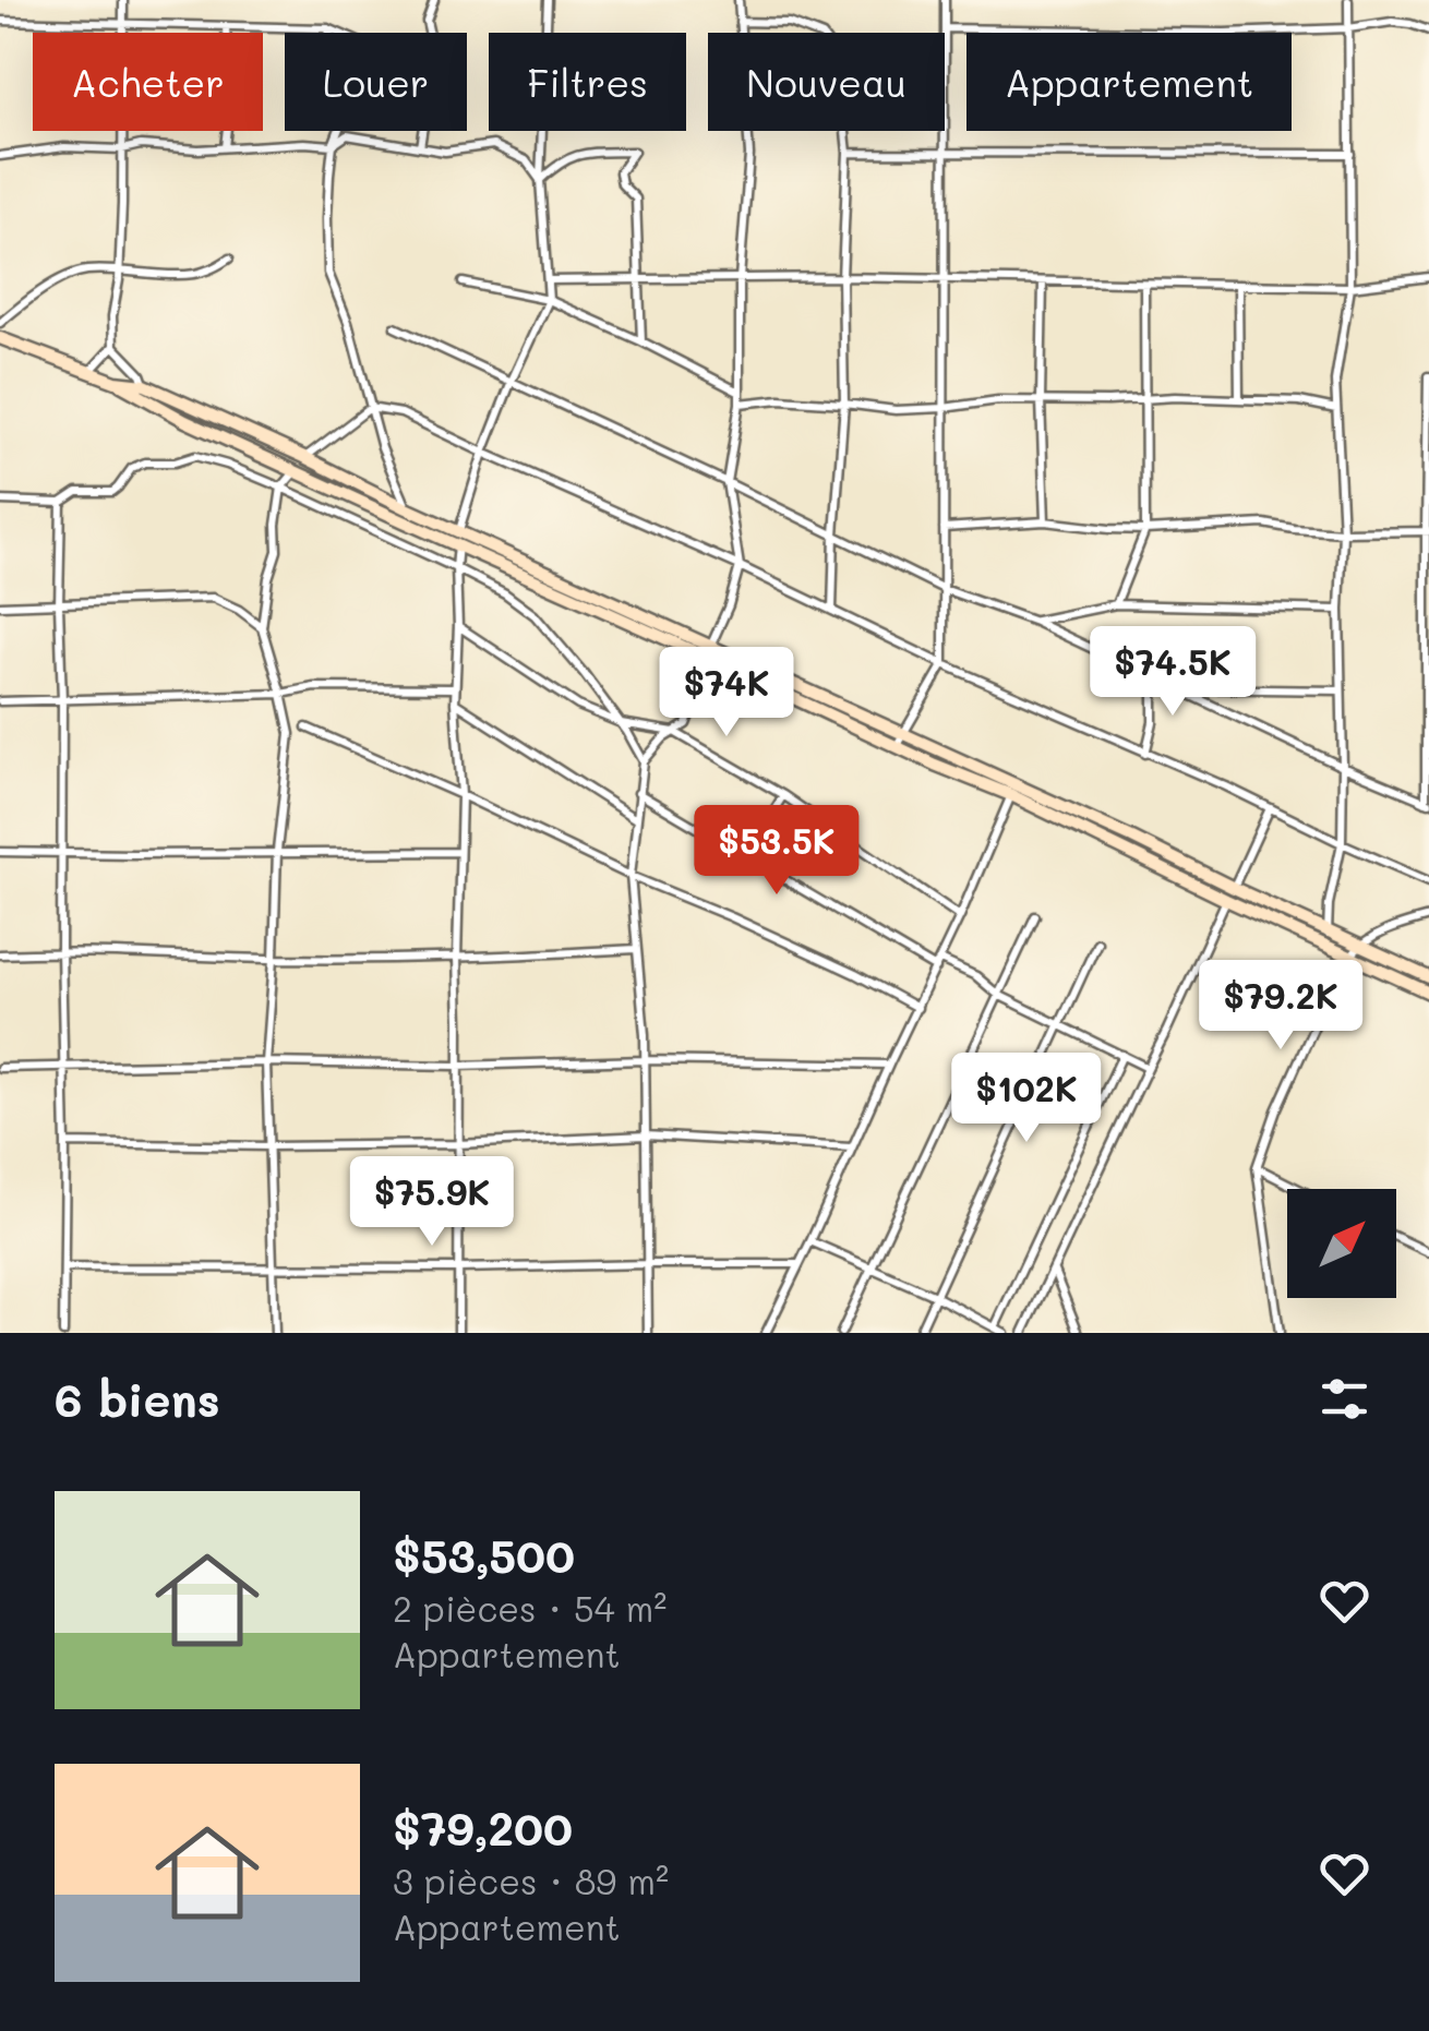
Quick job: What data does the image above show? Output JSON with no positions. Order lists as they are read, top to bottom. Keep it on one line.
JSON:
{"north":"top right","page":{"chip":["Acheter","Louer","Filtres","Nouveau","Appartement"],"price":["$74.5K","$74K","$53.5K","$79.2K","$102K","$75.9K"],"heading":"6 biens","list":[{"name":"$53,500","note":"2 pièces · 54 m² · Appartement"},{"name":"$79,200","note":"3 pièces · 89 m² · Appartement"}]}}
